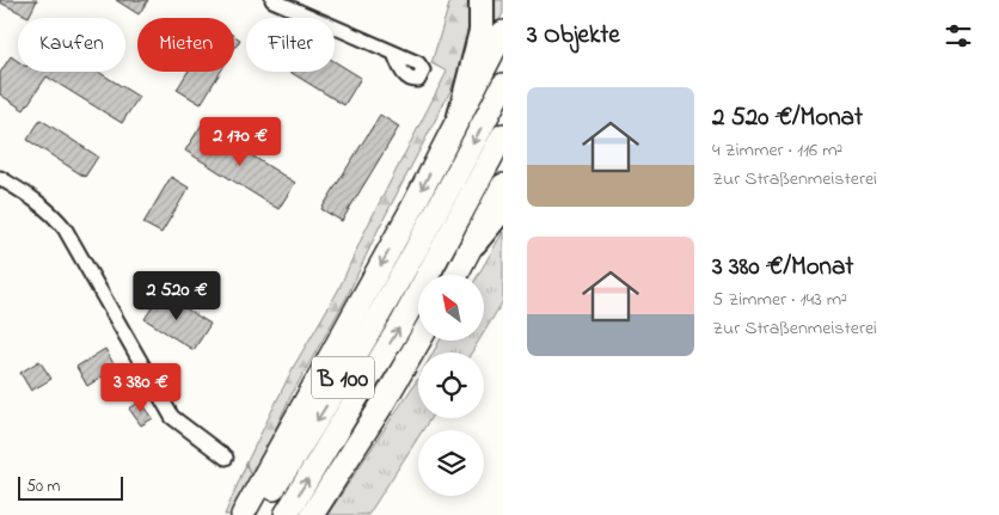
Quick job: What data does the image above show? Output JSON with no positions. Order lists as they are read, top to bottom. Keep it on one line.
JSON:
{"streets":{"highway":["B 100"]},"scale_bar":"50 m","north":"top left","page":{"heading":"3 Objekte","chip":["Kaufen","Mieten","Filter"],"list":[{"name":"2 520 €/Monat","note":"4 Zimmer · 116 m² · Zur Straßenmeisterei"},{"name":"3 380 €/Monat","note":"5 Zimmer · 143 m² · Zur Straßenmeisterei"}],"price":["2 170 €","2 520 €","3 380 €"],"scale":"50 m"}}
